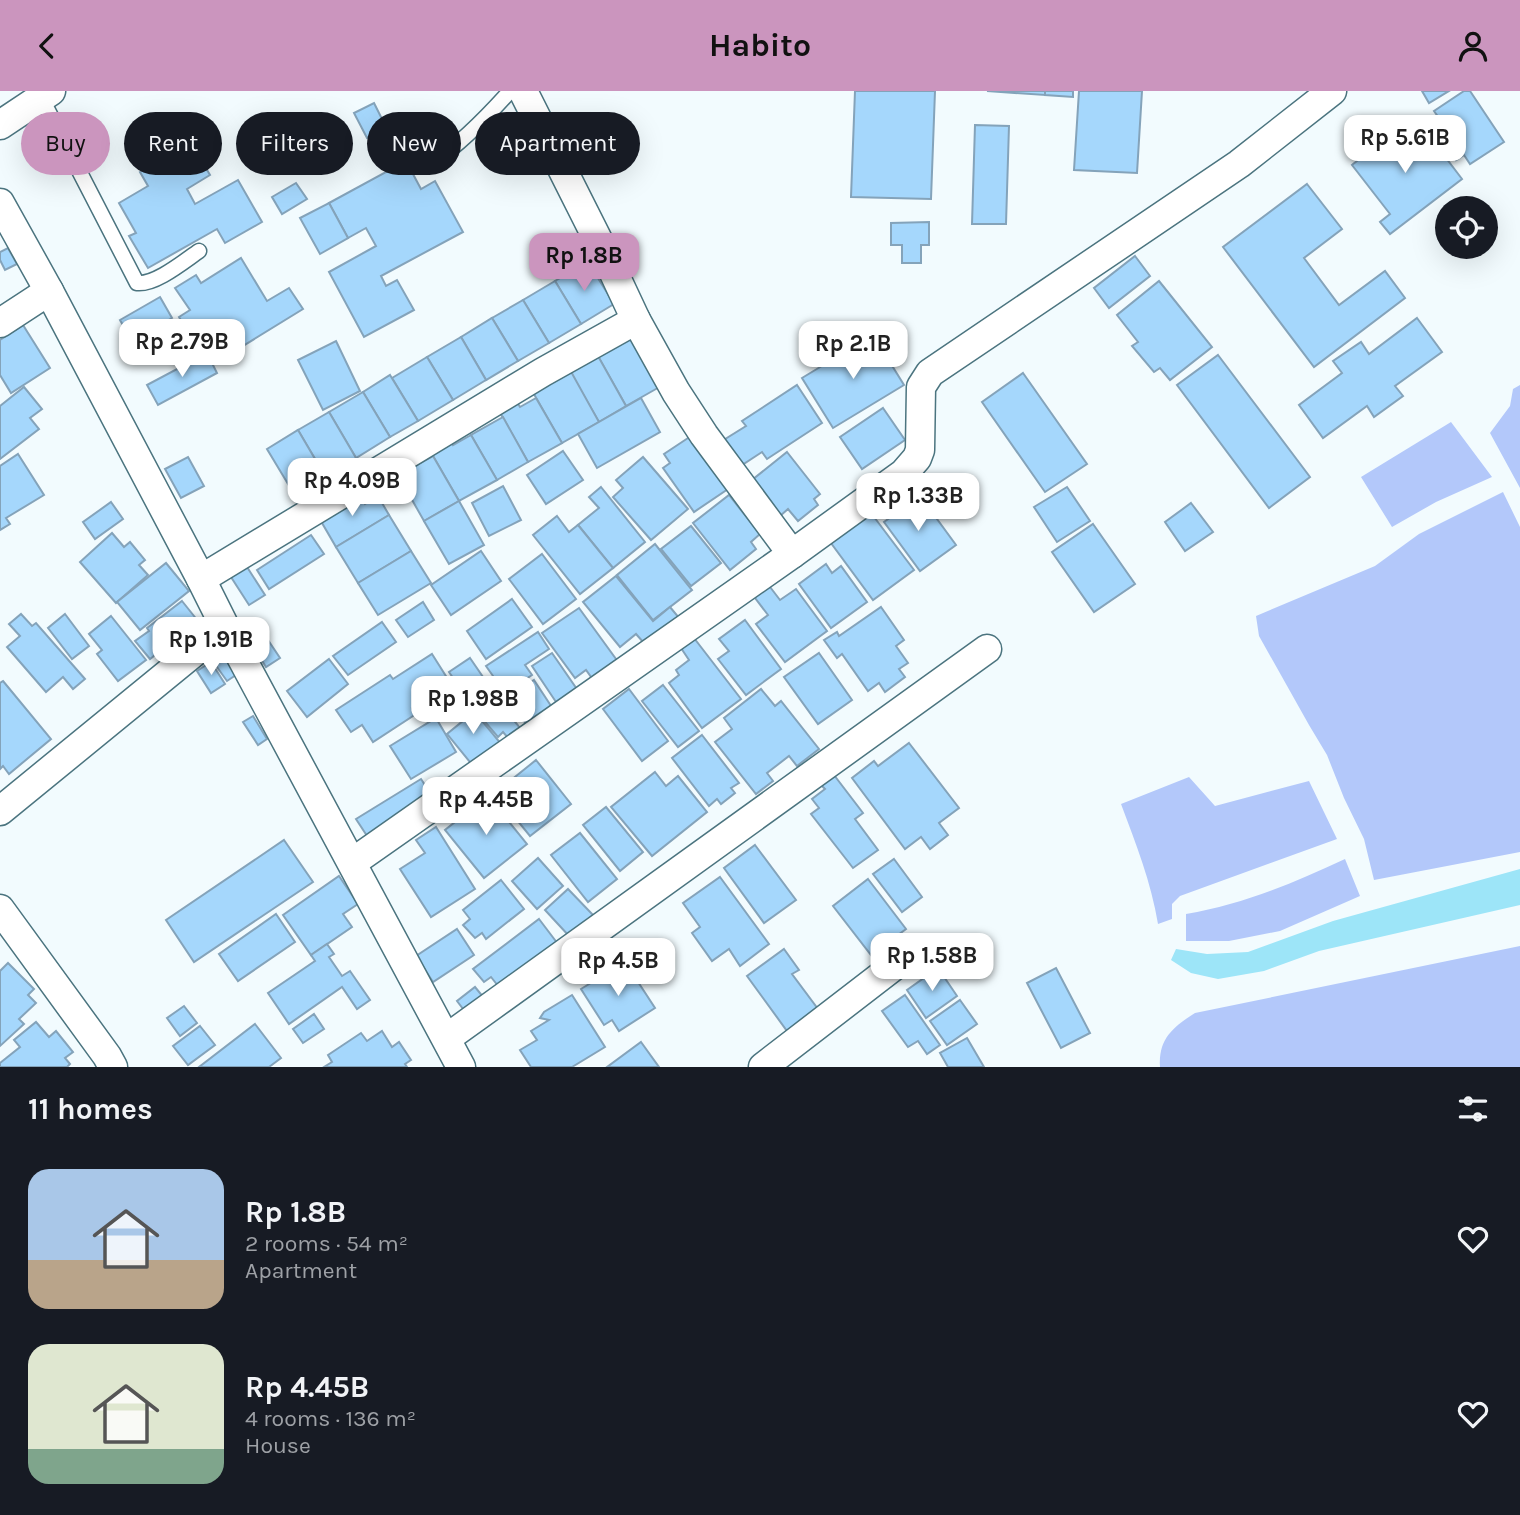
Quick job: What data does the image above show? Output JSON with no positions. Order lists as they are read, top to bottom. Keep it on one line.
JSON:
{"page":{"header":"Habito","chip":["Buy","Rent","Filters","New","Apartment"],"price":["Rp 5.61B","Rp 1.8B","Rp 2.79B","Rp 2.1B","Rp 4.09B","Rp 1.33B","Rp 1.91B","Rp 1.98B","Rp 4.45B","Rp 1.58B","Rp 4.5B"],"heading":"11 homes","list":[{"name":"Rp 1.8B","note":"2 rooms · 54 m² · Apartment"},{"name":"Rp 4.45B","note":"4 rooms · 136 m² · House"}]}}
